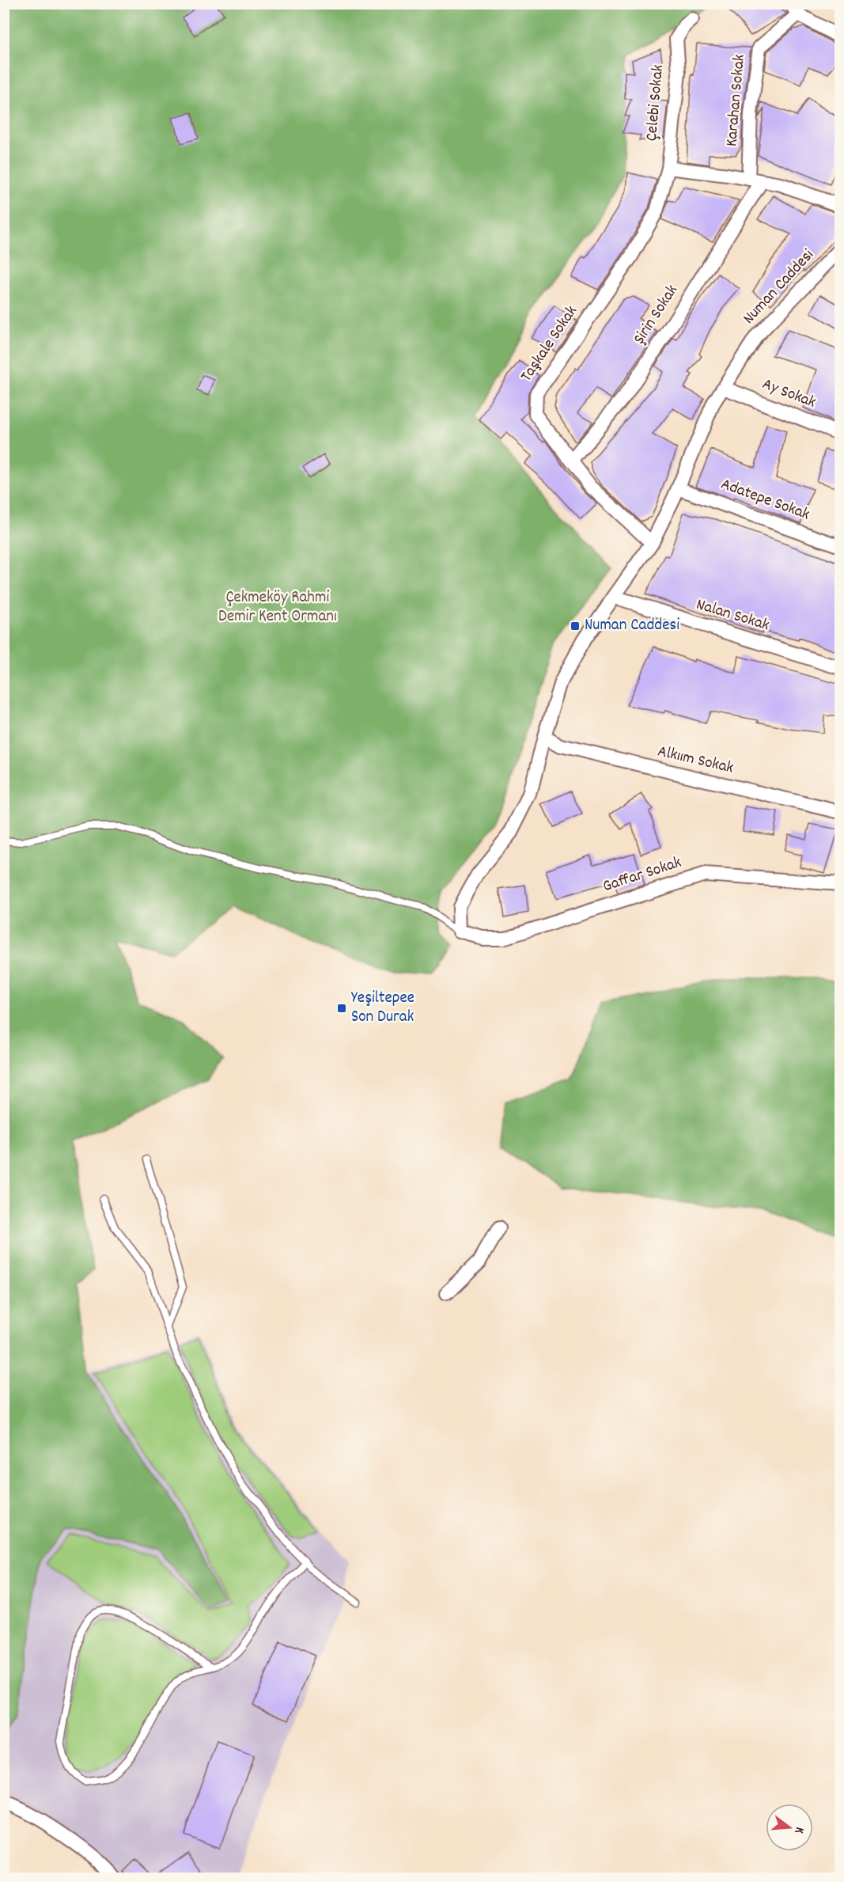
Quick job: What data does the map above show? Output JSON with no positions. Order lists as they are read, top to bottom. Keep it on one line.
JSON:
{"streets":{"street":["Karahan Sokak","Çelebi Sokak","Numan Caddesi","Şirin Sokak","Taşkale Sokak","Ay Sokak","Adatepe Sokak","Nalan Sokak","Alkıım Sokak","Gaffar Sokak"]},"crossings":[["Karahan Sokak","Şirin Sokak"],["Çelebi Sokak","Taşkale Sokak"],["Numan Caddesi","Taşkale Sokak"],["Numan Caddesi","Ay Sokak"],["Numan Caddesi","Adatepe Sokak"],["Numan Caddesi","Nalan Sokak"],["Numan Caddesi","Alkıım Sokak"],["Numan Caddesi","Gaffar Sokak"],["Şirin Sokak","Taşkale Sokak"]],"parks":["Çekmeköy Rahmi Demir Kent Ormanı"],"places":{"transit":["Numan Caddesi","Yeşiltepee Son Durak"]},"north":"right"}
